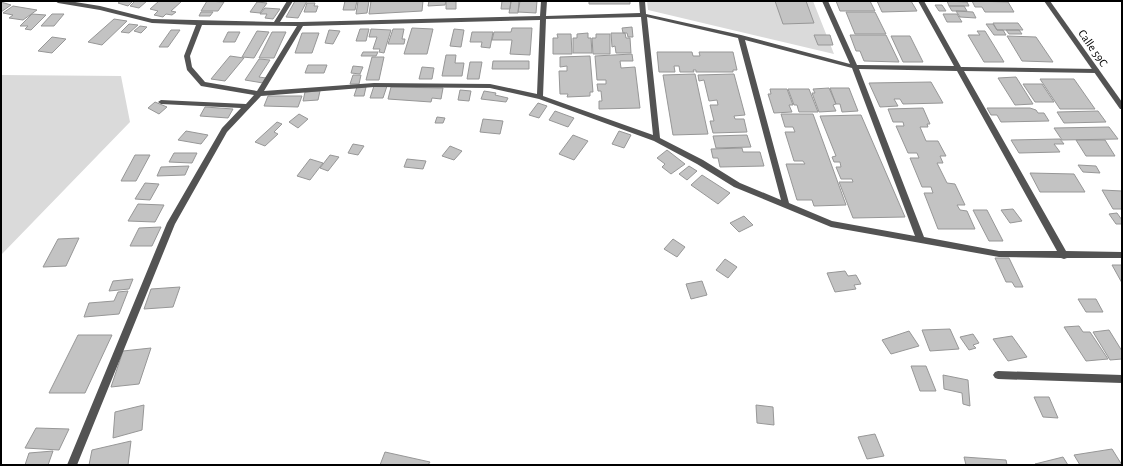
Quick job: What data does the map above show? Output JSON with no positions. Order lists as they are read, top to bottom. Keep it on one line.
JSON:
{"streets":{"street":["Calle 59C"]}}
